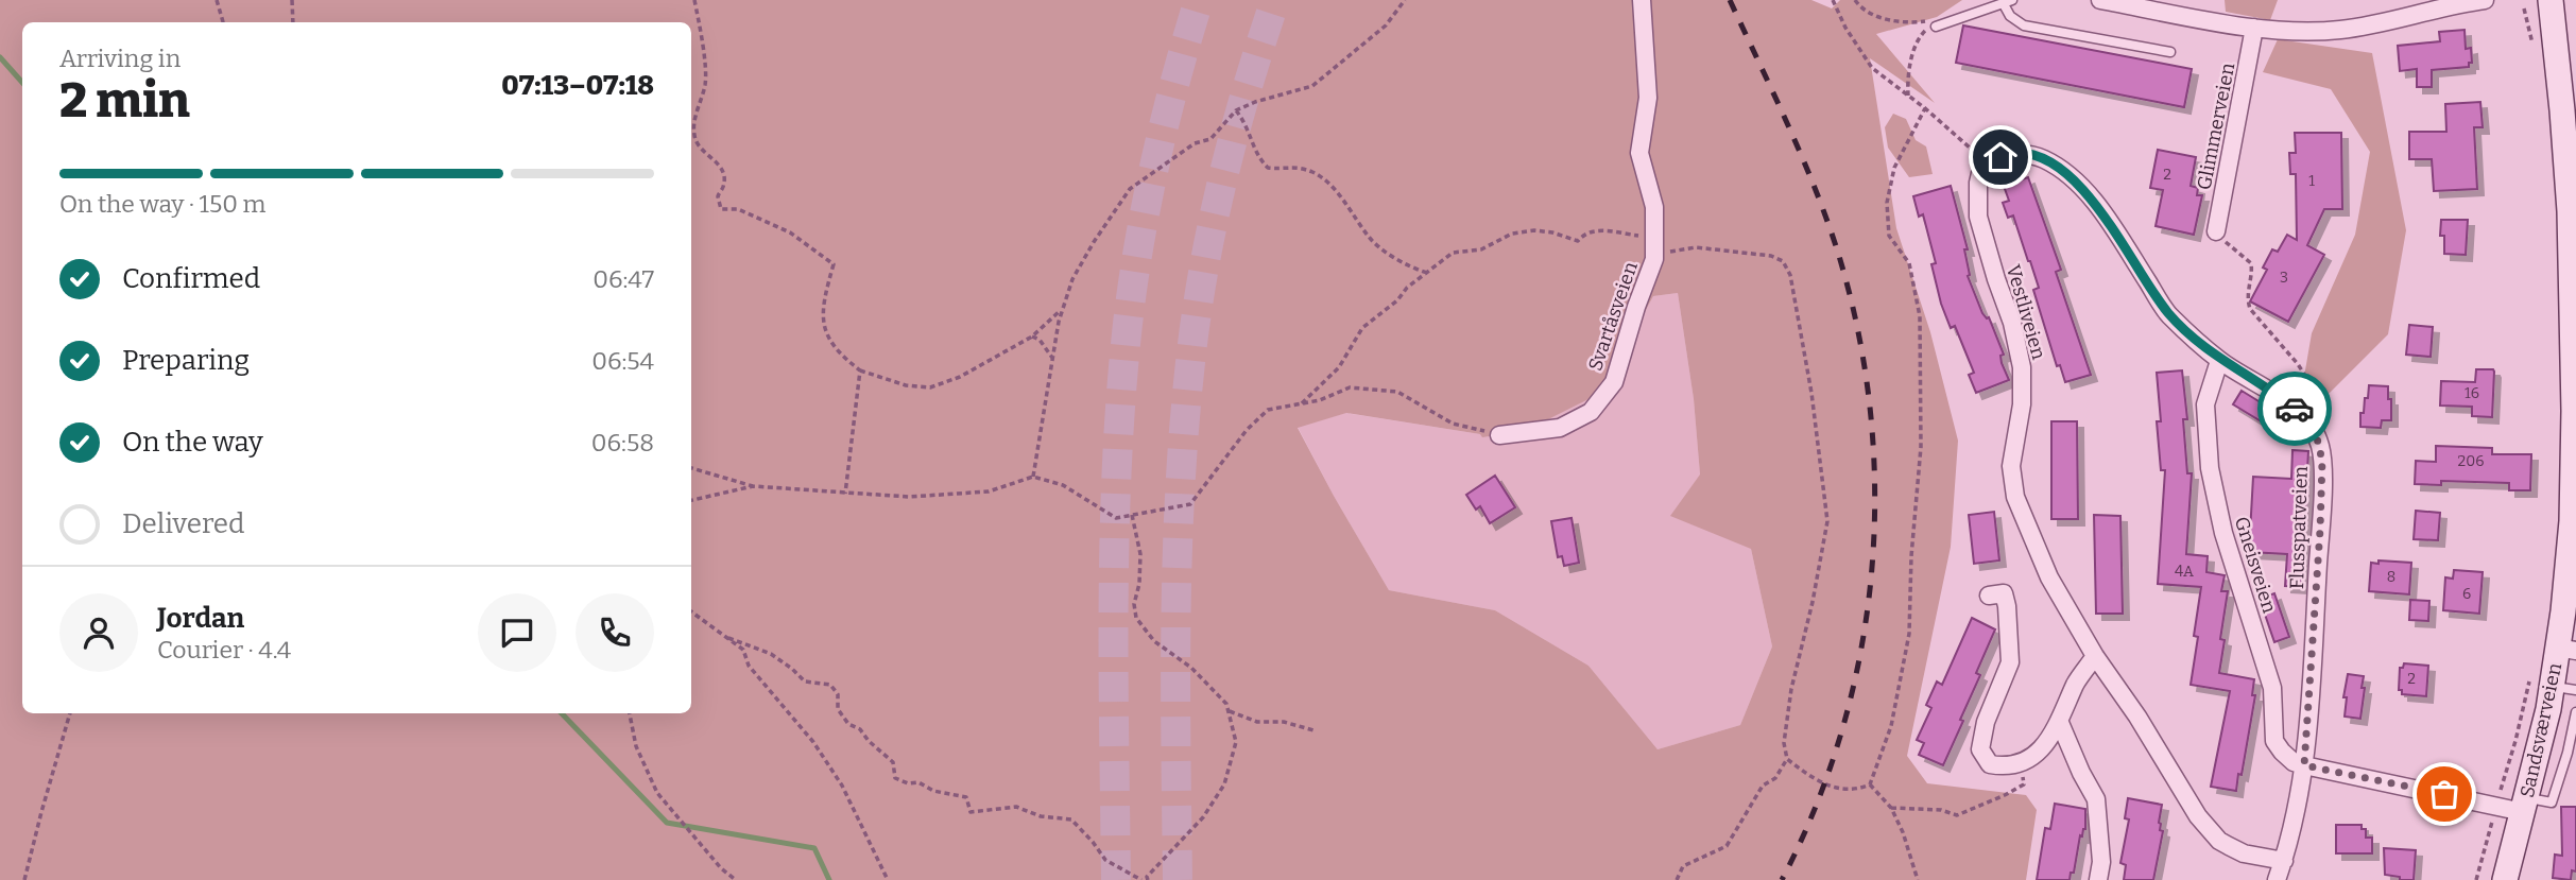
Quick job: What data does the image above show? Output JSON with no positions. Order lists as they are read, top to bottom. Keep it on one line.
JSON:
{"streets":{"main road":["Sandsværveien"],"street":["Glimmerveien","Vestliveien","Svartåsveien","Flusspatveien","Gneisveien"]},"crossings":[["Vestliveien","Flusspatveien"],["Flusspatveien","Gneisveien"]],"house_numbers":["2","1","3","16","206","4A","8","6","2"],"page":{"heading":["2 min","Arriving in","07:13–07:18"],"panel":["Jordan","Courier · 4.4"],"bar":"On the way · 150 m","list":[["Confirmed","06:47"],["Preparing","06:54"],["On the way","06:58"],"Delivered"]}}
